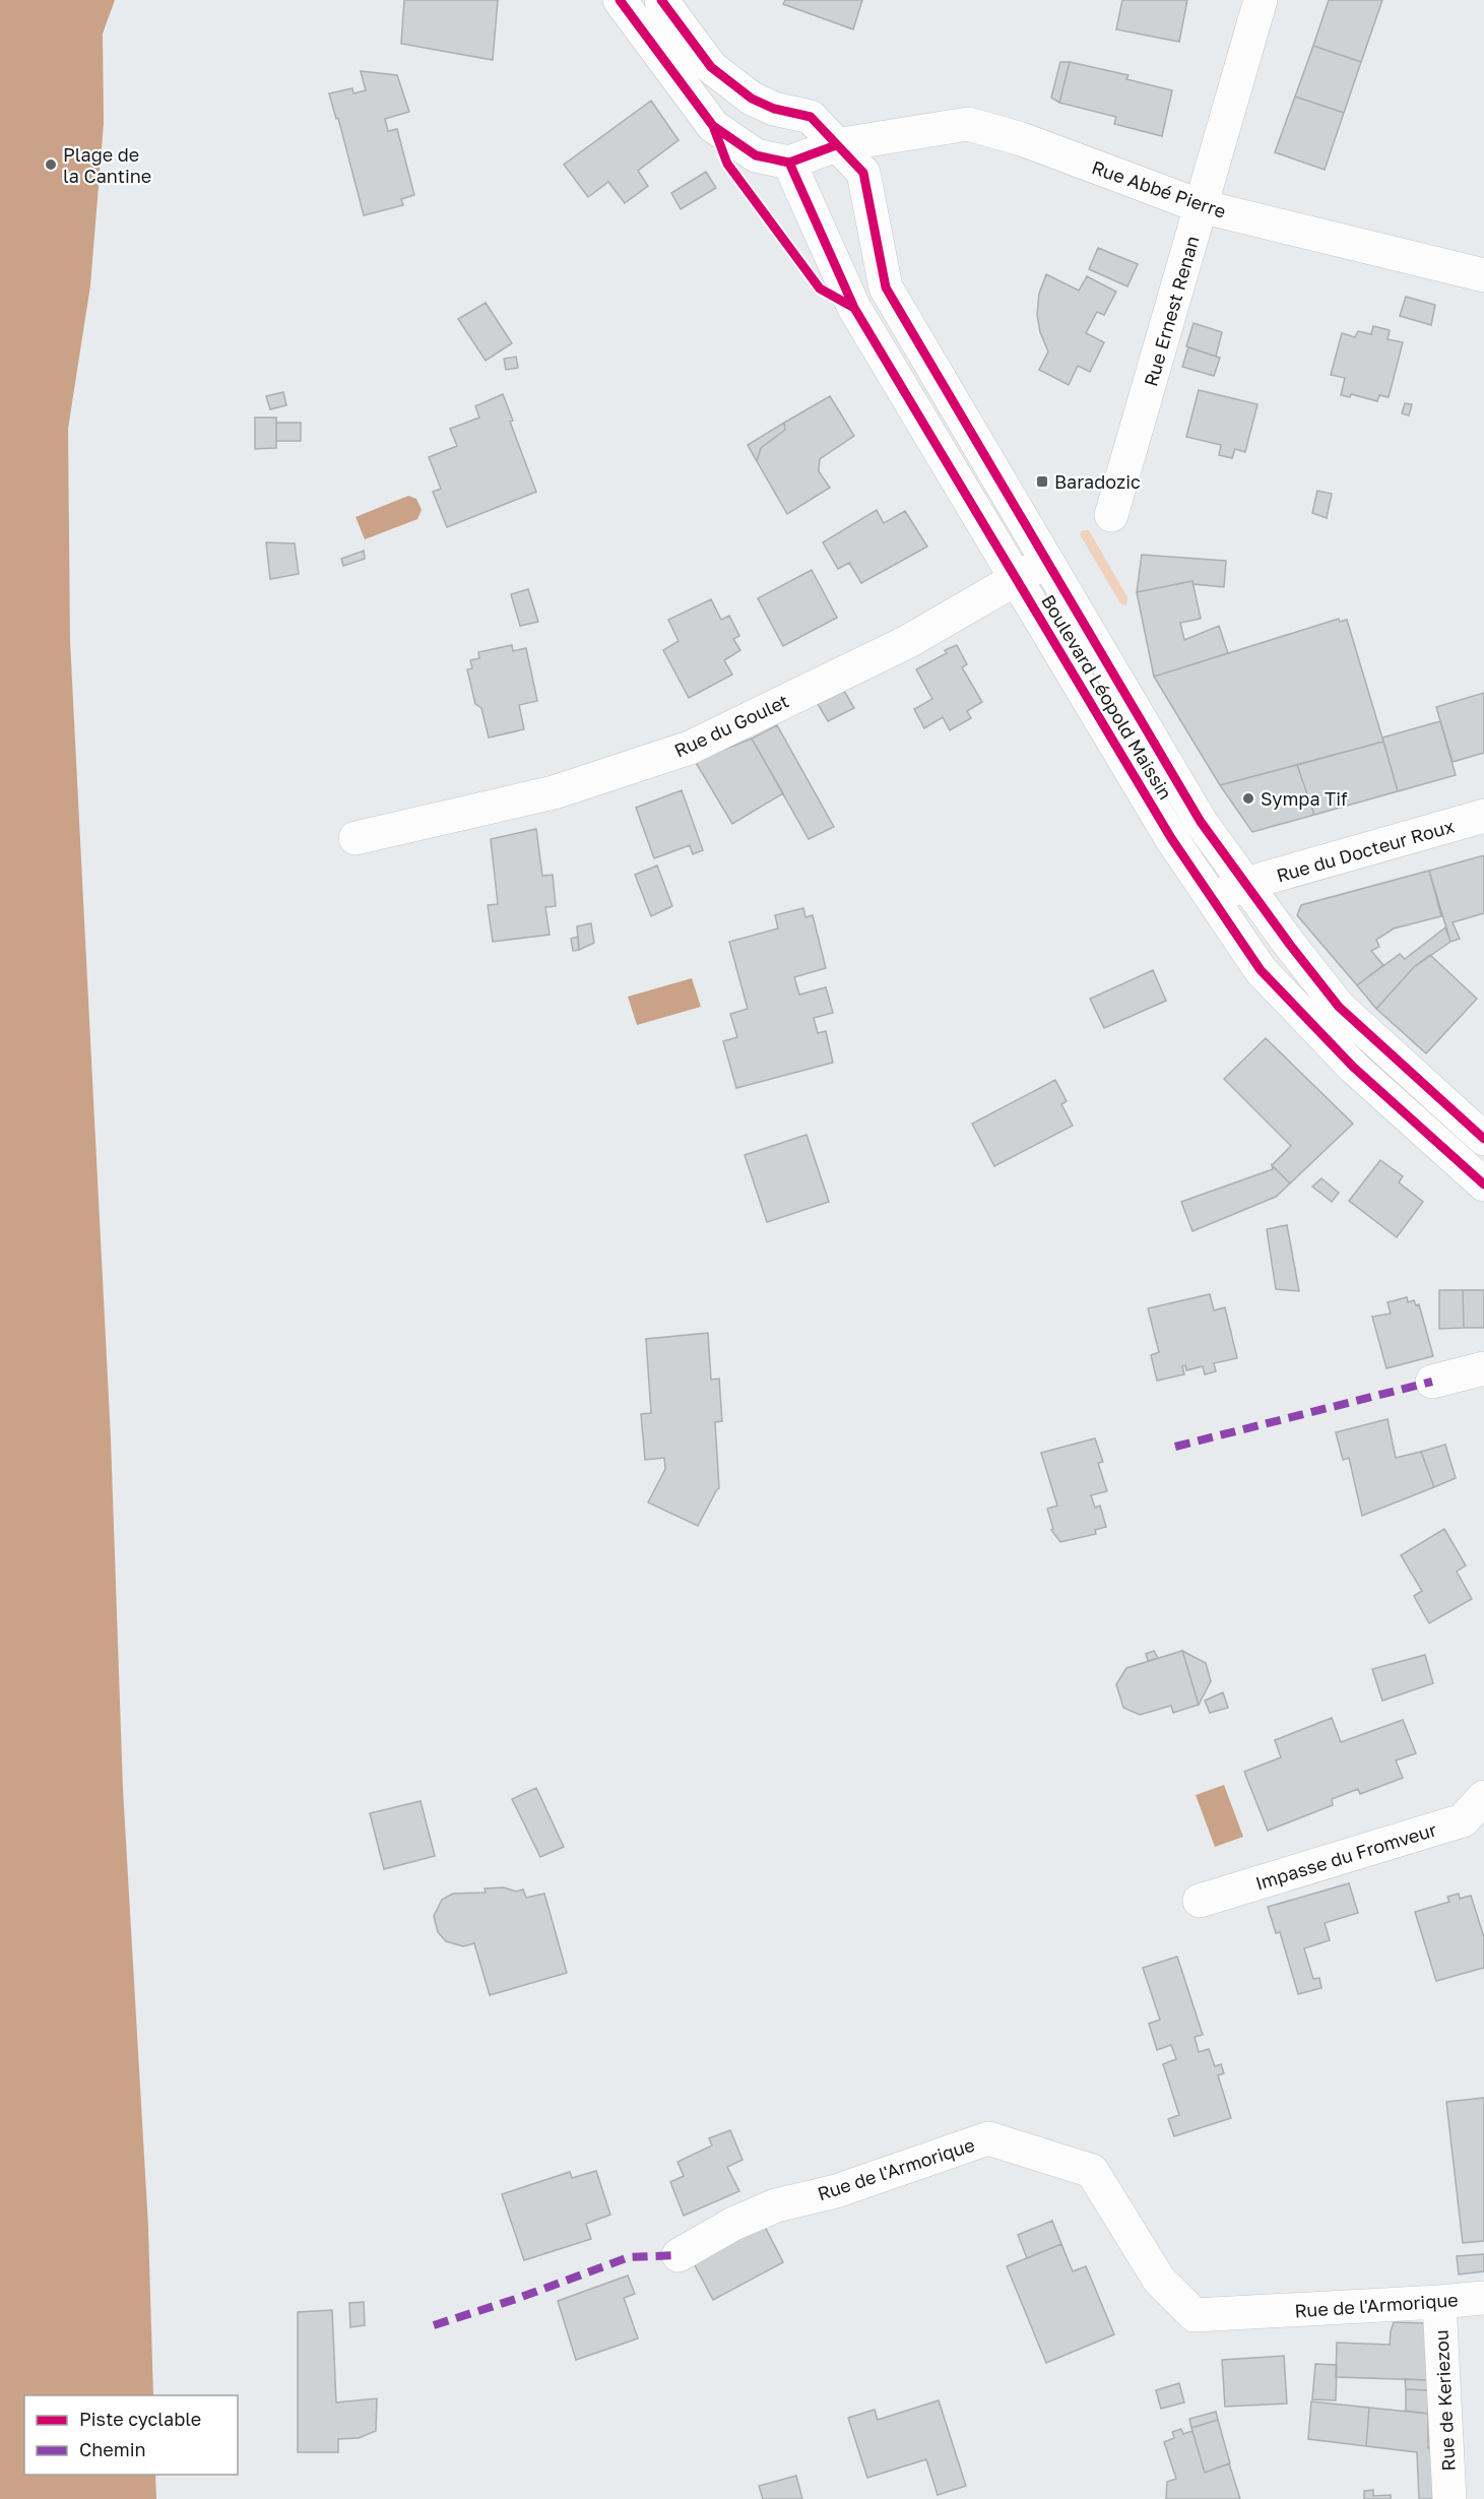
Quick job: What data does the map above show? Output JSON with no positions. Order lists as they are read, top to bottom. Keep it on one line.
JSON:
{"streets":{"street":["Rue Abbé Pierre","Rue Ernest Renan","Boulevard Léopold Maissin","Rue du Goulet","Rue du Docteur Roux","Impasse du Fromveur","Rue de l'Armorique","Rue de Keriezou"]},"crossings":[["Rue Abbé Pierre","Rue Ernest Renan"],["Rue Abbé Pierre","Boulevard Léopold Maissin"],["Boulevard Léopold Maissin","Rue du Goulet"],["Boulevard Léopold Maissin","Rue du Docteur Roux"],["Rue de l'Armorique","Rue de Keriezou"]],"places":{"other":["Plage de la Cantine","Sympa Tif"],"transit":["Baradozic"]},"legend":["Piste cyclable","Chemin"]}
